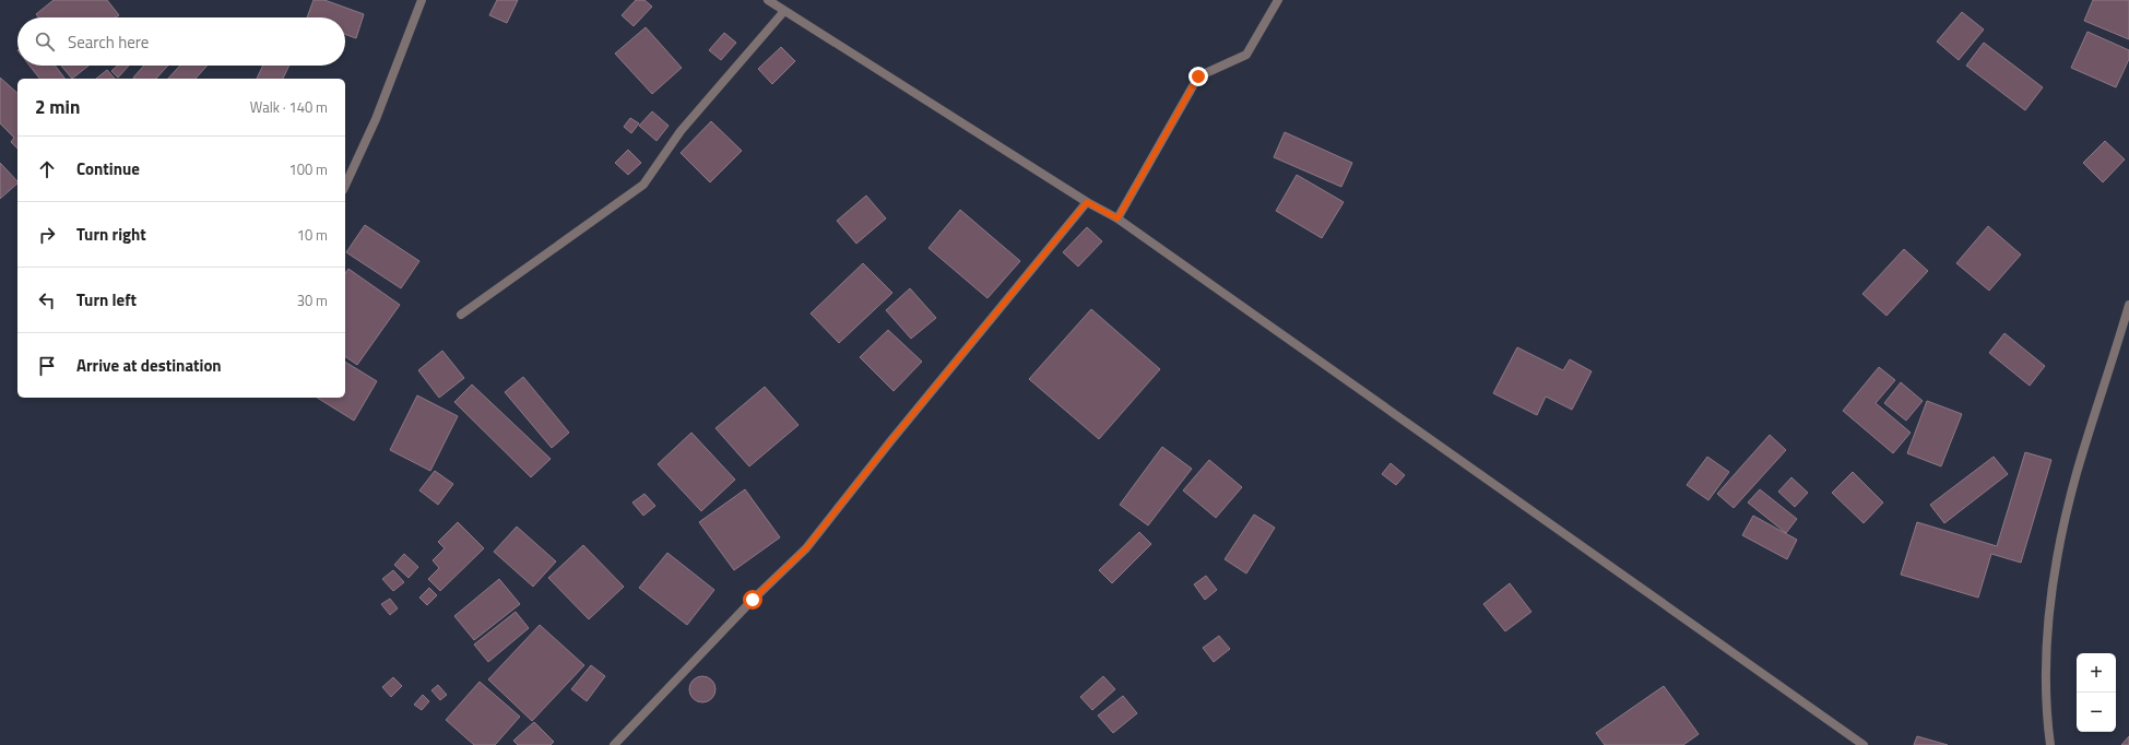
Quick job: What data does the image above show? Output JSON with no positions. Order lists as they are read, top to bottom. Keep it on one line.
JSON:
{"page":{"search":"Search here","heading":["2 min","Walk · 140 m"],"list":[["Continue","100 m"],["Turn right","10 m"],["Turn left","30 m"],"Arrive at destination"],"map_buttons":["+","−"]}}
